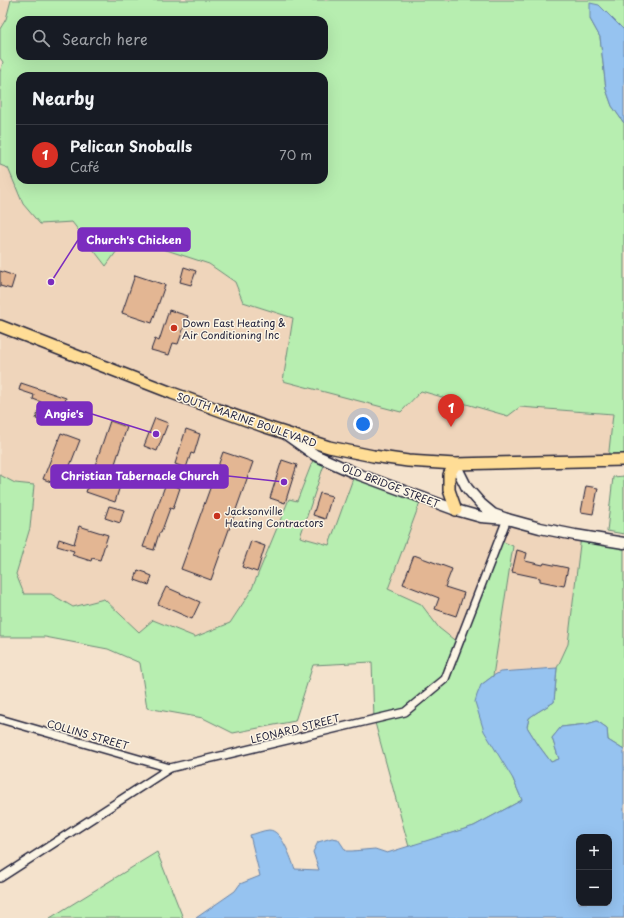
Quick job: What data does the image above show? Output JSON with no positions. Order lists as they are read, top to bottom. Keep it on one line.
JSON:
{"streets":{"main road":["SOUTH MARINE BOULEVARD","OLD BRIDGE STREET"],"street":["LEONARD STREET","COLLINS STREET"]},"crossings":[["SOUTH MARINE BOULEVARD","OLD BRIDGE STREET"],["OLD BRIDGE STREET","LEONARD STREET"],["LEONARD STREET","COLLINS STREET"]],"places":["Church's Chicken","Down East Heating & Air Conditioning Inc","Angie's","Christian Tabernacle Church","Jacksonville Heating Contractors"],"page":{"search":"Search here","heading":"Nearby","list":[{"mark":"1","name":"Pelican Snoballs","note":"Café","value":"70 m"}],"pins":"1","map_buttons":["+","−"]}}
